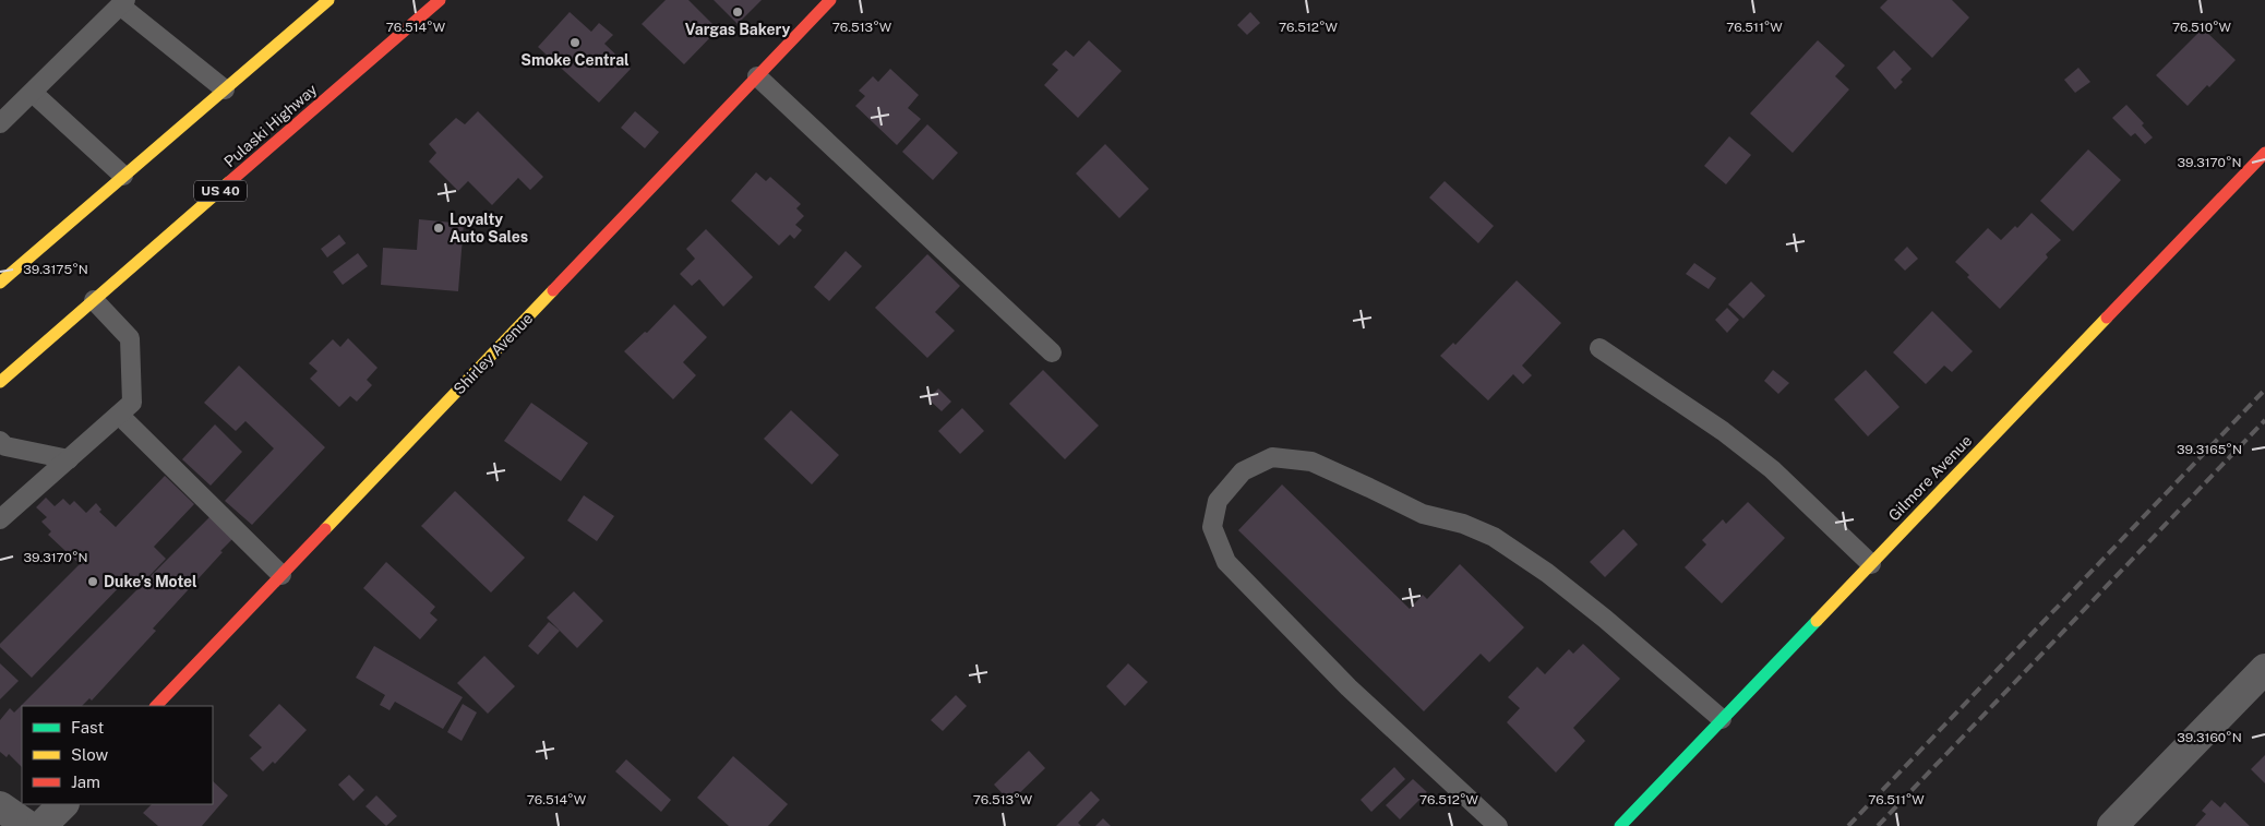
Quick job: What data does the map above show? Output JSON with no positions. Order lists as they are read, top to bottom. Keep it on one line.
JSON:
{"streets":{"main road":["Pulaski Highway","US 40","Shirley Avenue","Gilmore Avenue"]},"places":["Vargas Bakery","Smoke Central","Loyalty Auto Sales","Duke’s Motel"],"legend":["Fast","Slow","Jam"],"coordinates":["76.514°W","76.513°W","76.512°W","76.511°W","76.510°W","39.3170°N","39.3175°N","39.3165°N","39.3160°N"]}
